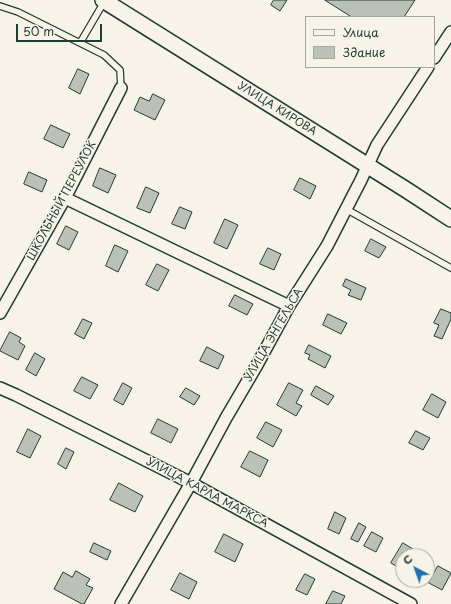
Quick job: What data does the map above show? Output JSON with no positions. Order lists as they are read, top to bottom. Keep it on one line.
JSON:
{"streets":{"main road":["УЛИЦА КИРОВА"],"street":["ШКОЛЬНЫЙ ПЕРЕУЛОК","УЛИЦА ЭНГЕЛЬСА","УЛИЦА КАРЛА МАРКСА"]},"crossings":[["УЛИЦА КИРОВА","УЛИЦА ЭНГЕЛЬСА"],["УЛИЦА ЭНГЕЛЬСА","УЛИЦА КАРЛА МАРКСА"]],"legend":["Улица","Здание"],"scale_bar":"50 m","north":"top left"}
